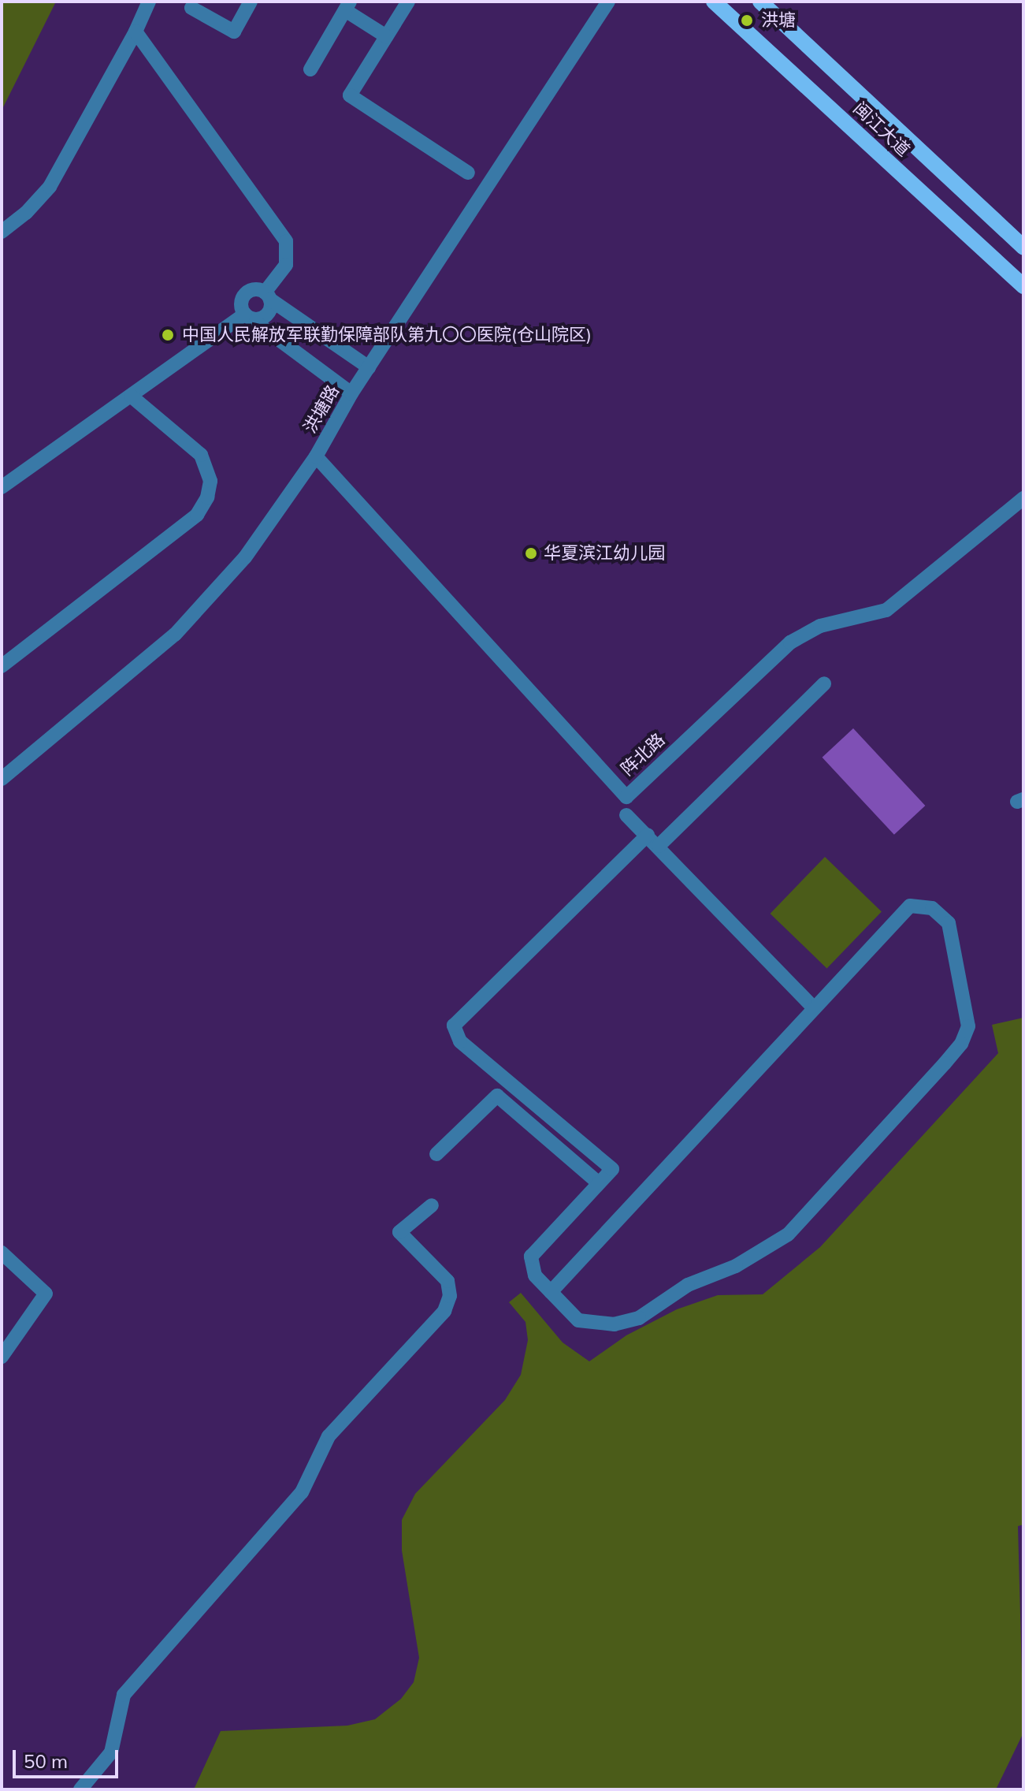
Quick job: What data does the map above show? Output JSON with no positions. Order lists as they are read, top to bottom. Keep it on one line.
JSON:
{"streets":{"main road":["闽江大道"],"street":["洪塘路","阵北路"]},"crossings":[["洪塘路","阵北路"]],"places":["洪塘","中国人民解放军联勤保障部队第九〇〇医院(仓山院区)","华夏滨江幼儿园"],"scale_bar":"50 m"}
